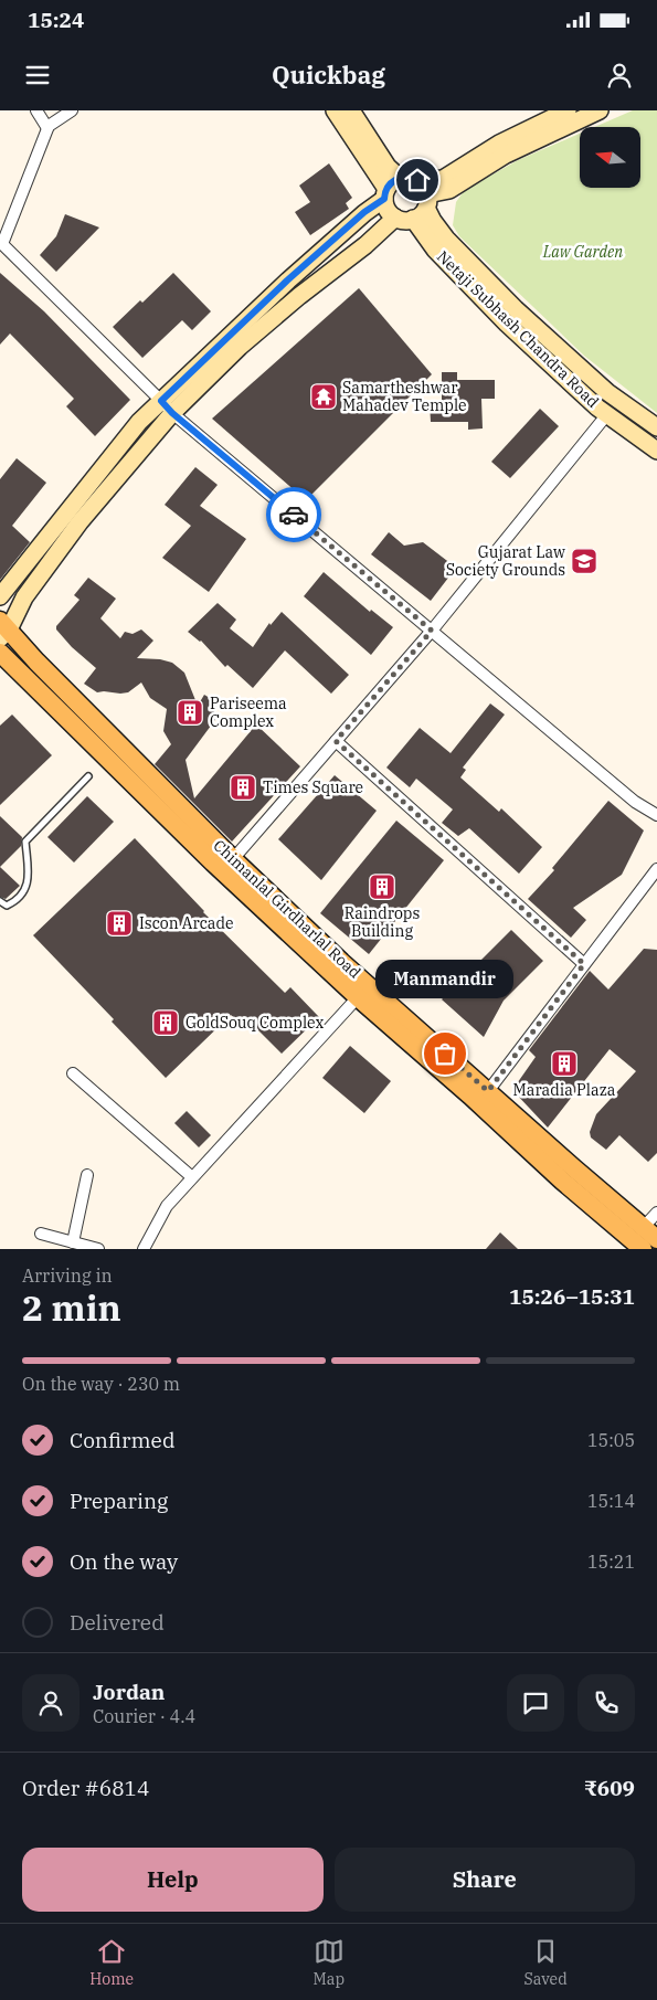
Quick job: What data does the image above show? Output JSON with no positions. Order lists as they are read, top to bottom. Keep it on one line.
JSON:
{"streets":{"main road":["Netaji Subhash Chandra Road","Chimanlal Girdharlal Road"]},"parks":["Law Garden"],"places":{"temple":["Samartheshwar Mahadev Temple"],"school or university":["Gujarat Law Society Grounds"],"building":["Pariseema Complex","Times Square","Raindrops Building","Iscon Arcade","GoldSouq Complex","Maradia Plaza"],"other":["Manmandir"]},"north":"left","page":{"status":"15:24","header":"Quickbag","bubble":"Manmandir","heading":["2 min","Arriving in","15:26–15:31"],"panel":["Jordan","Courier · 4.4","Order #6814","₹609"],"bar":"On the way · 230 m","list":[["Confirmed","15:05"],["Preparing","15:14"],["On the way","15:21"],"Delivered"],"buttons":["Help","Share"],"tabs":["Home","Map","Saved"]}}
